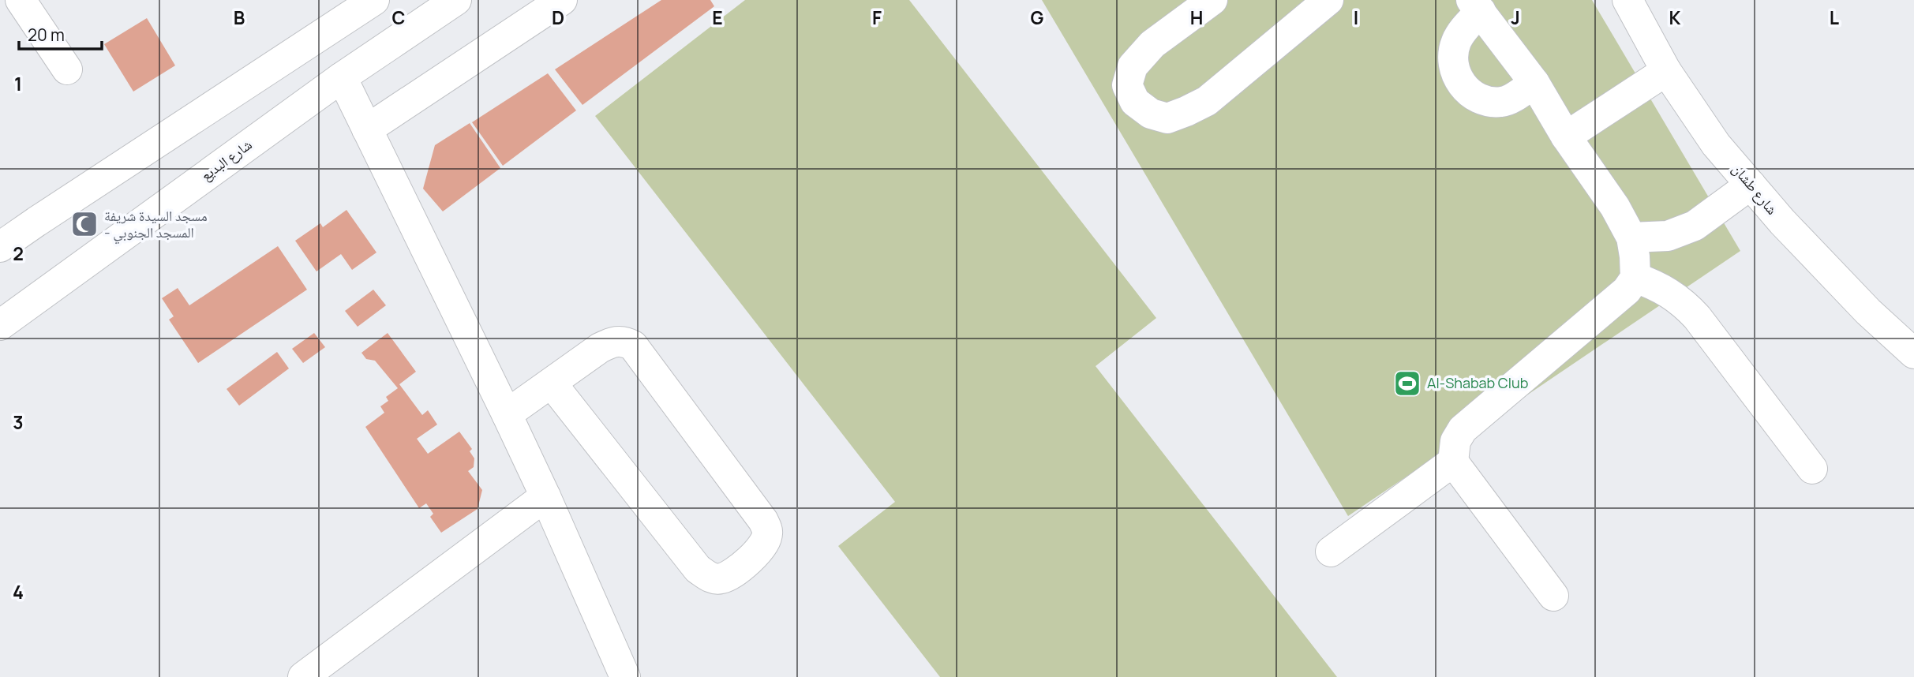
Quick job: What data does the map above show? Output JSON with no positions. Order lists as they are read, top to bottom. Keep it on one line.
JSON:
{"streets":{"street":["شارع البديع","شارع طشان"]},"places":{"mosque":["مسجد السيدة شريفة - المسجد الجنوبي"],"sports":["Al-Shabab Club"]},"scale_bar":"20 m","grid":{"columns":["B","C","D","E","F","G","H","I","J","K","L"],"rows":["1","2","3","4"]}}
